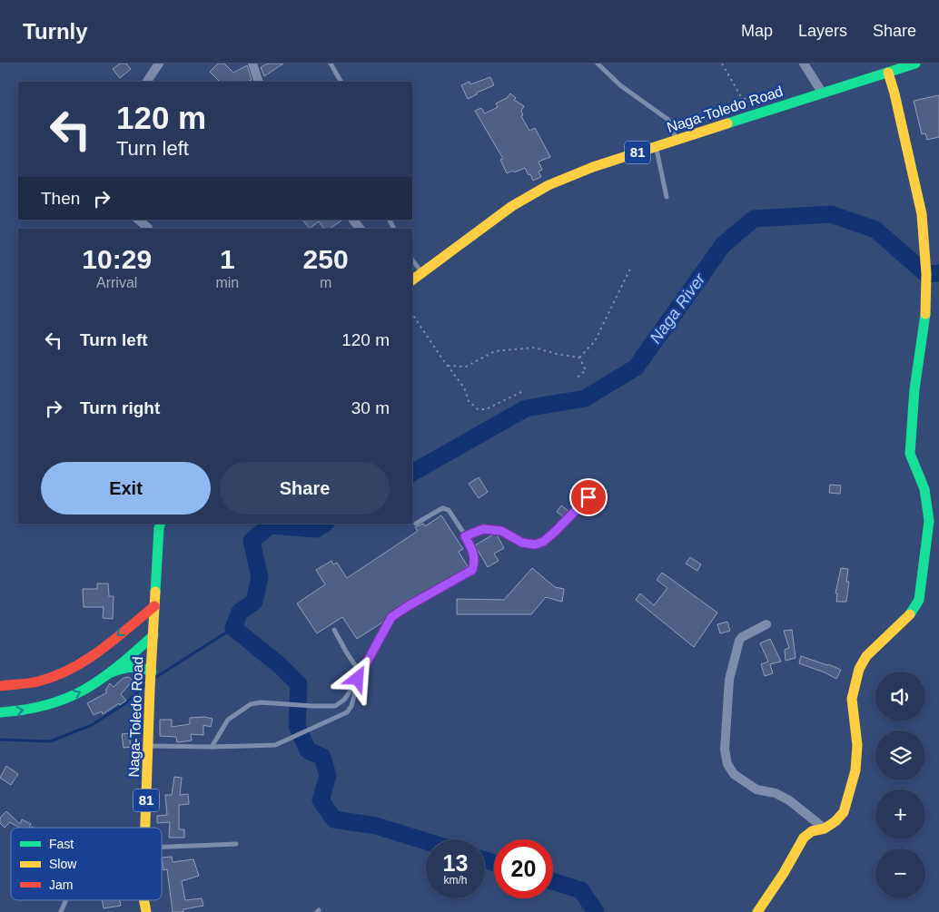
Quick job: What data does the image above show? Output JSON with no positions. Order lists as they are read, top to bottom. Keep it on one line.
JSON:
{"streets":{"main road":["Naga-Toledo Road","81"]},"water":["Naga River"],"legend":["Fast","Slow","Jam"],"page":{"header":"Turnly","nav":["Map","Layers","Share"],"turn":["120 m","Turn left"],"then":"Then","eta":["10:29","Arrival","1","min","250","m"],"list":[{"name":"Turn left","value":"120 m"},{"name":"Turn right","value":"30 m"}],"buttons":["Exit","Share"],"map_buttons":["+","−"],"speed":"13 km/h","limit":"20"}}
